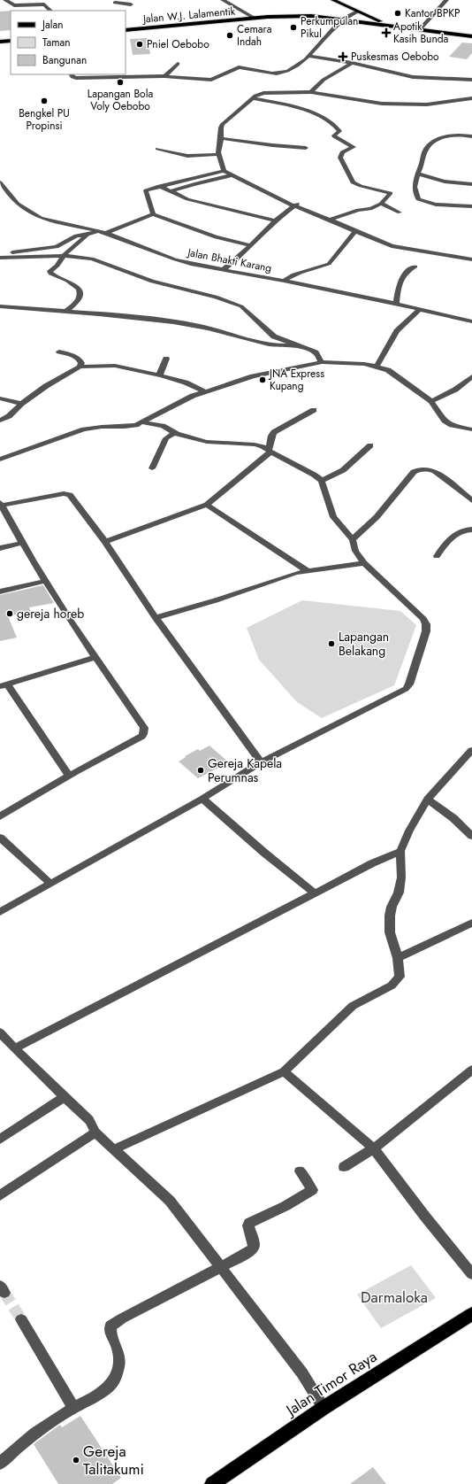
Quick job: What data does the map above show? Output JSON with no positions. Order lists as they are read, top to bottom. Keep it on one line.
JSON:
{"streets":{"highway":["Jalan Timor Raya"],"main road":["Jalan W.J. Lalamentik"],"street":["Jalan Bhakti Karang"]},"parks":["Darmaloka"],"places":{"other":["Kantor BPKP","Perkumpulan Pikul","Cemara Indah","Pniel Oebobo","Lapangan Bola Voly Oebobo","Bengkel PU Propinsi","JNA Express Kupang","gereja horeb","Lapangan Belakang","Gereja Kapela Perumnas","Gereja Talitakumi"],"health":["Apotik Kasih Bunda","Puskesmas Oebobo"]},"legend":["Jalan","Taman","Bangunan"]}
